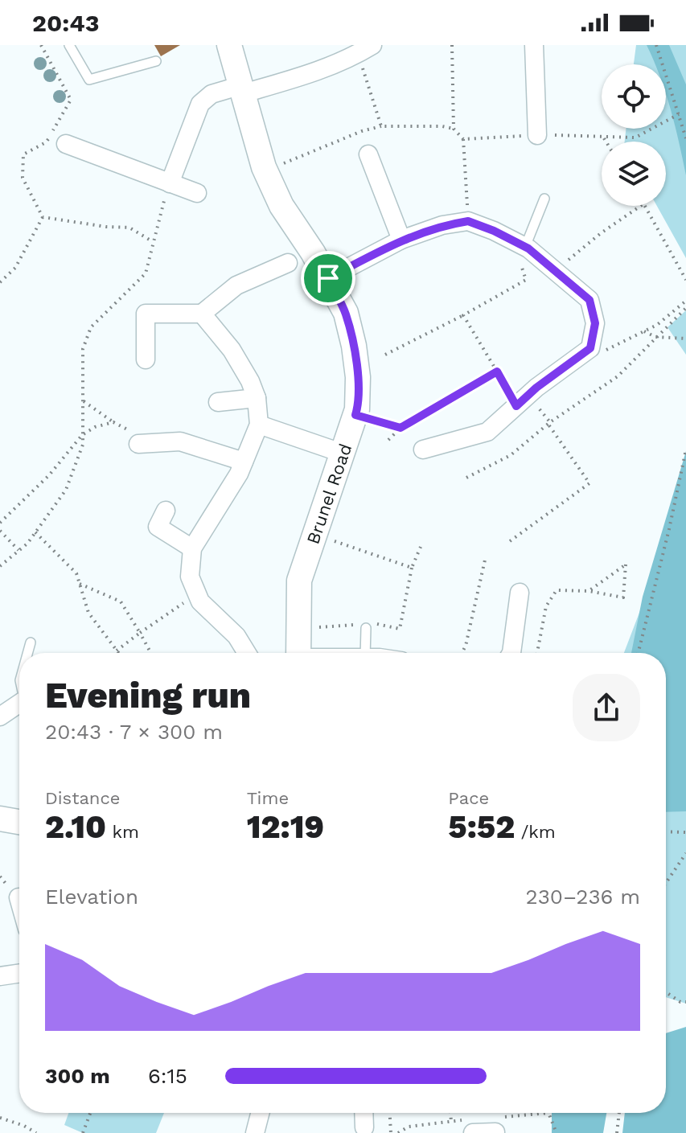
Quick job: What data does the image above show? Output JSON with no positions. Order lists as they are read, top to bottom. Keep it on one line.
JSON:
{"streets":{"street":["Brunel Road"]},"page":{"status":"20:43","heading":["Evening run","20:43 · 7 × 300 m"],"stats":[["Distance","2.10 km"],["Time","12:19"],["Pace","5:52 /km"]],"chart":["Elevation","230–236 m"],"list":[{"name":"300 m","note":"6:15"}]}}
